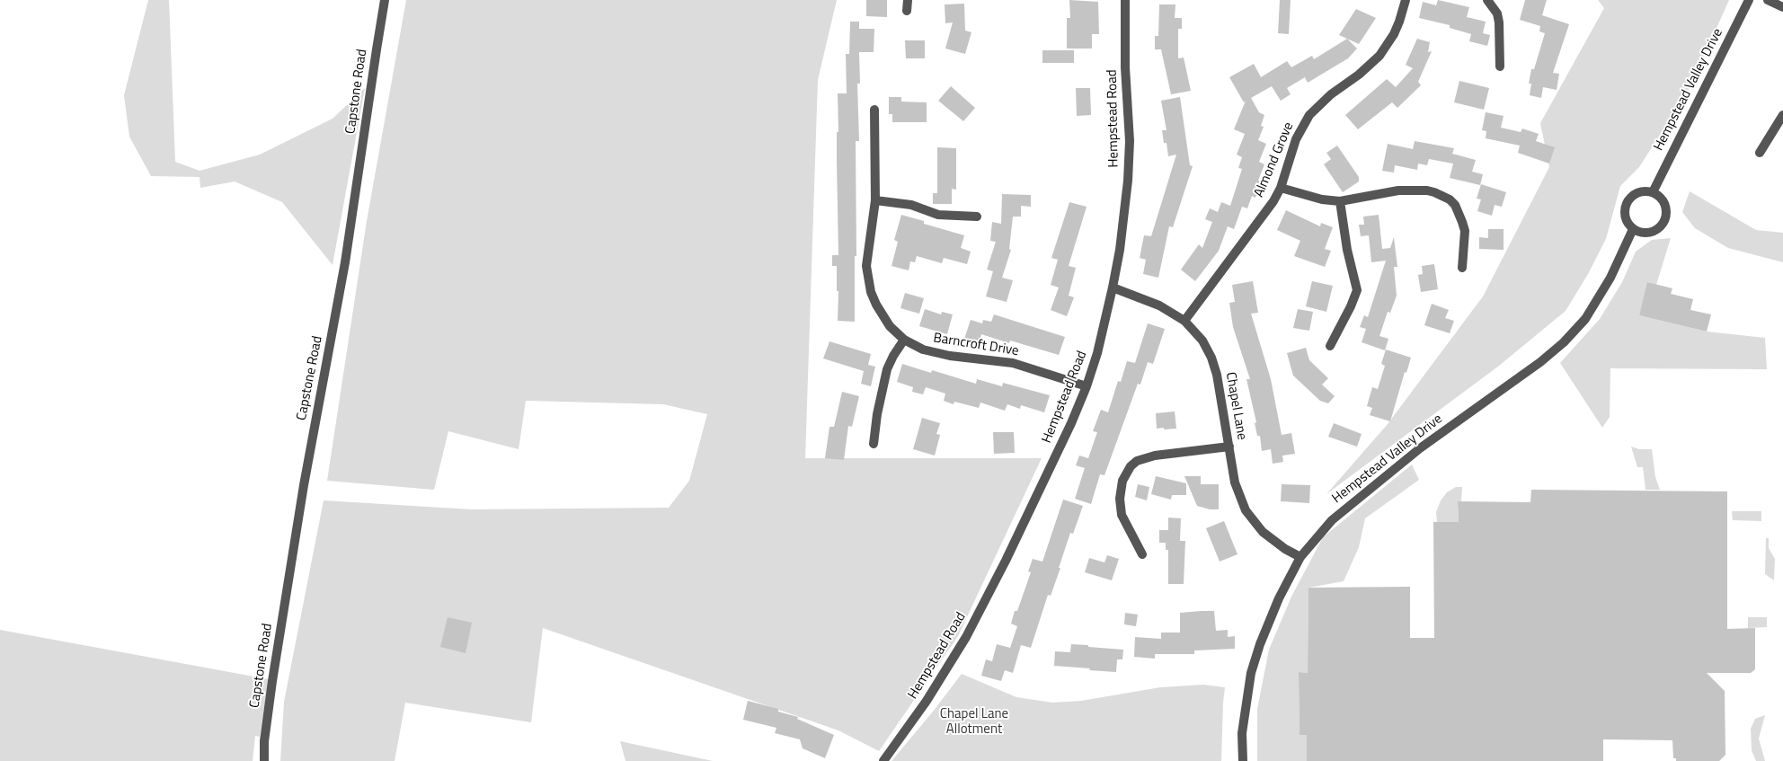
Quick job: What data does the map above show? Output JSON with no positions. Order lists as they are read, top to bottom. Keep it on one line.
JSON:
{"streets":{"street":["Hempstead Valley Drive","Capstone Road","Hempstead Road","Almond Grove","Barncroft Drive","Chapel Lane"]},"crossings":[["Hempstead Valley Drive","Chapel Lane"],["Hempstead Road","Barncroft Drive"],["Hempstead Road","Chapel Lane"],["Almond Grove","Chapel Lane"]],"parks":["Chapel Lane Allotment"]}
